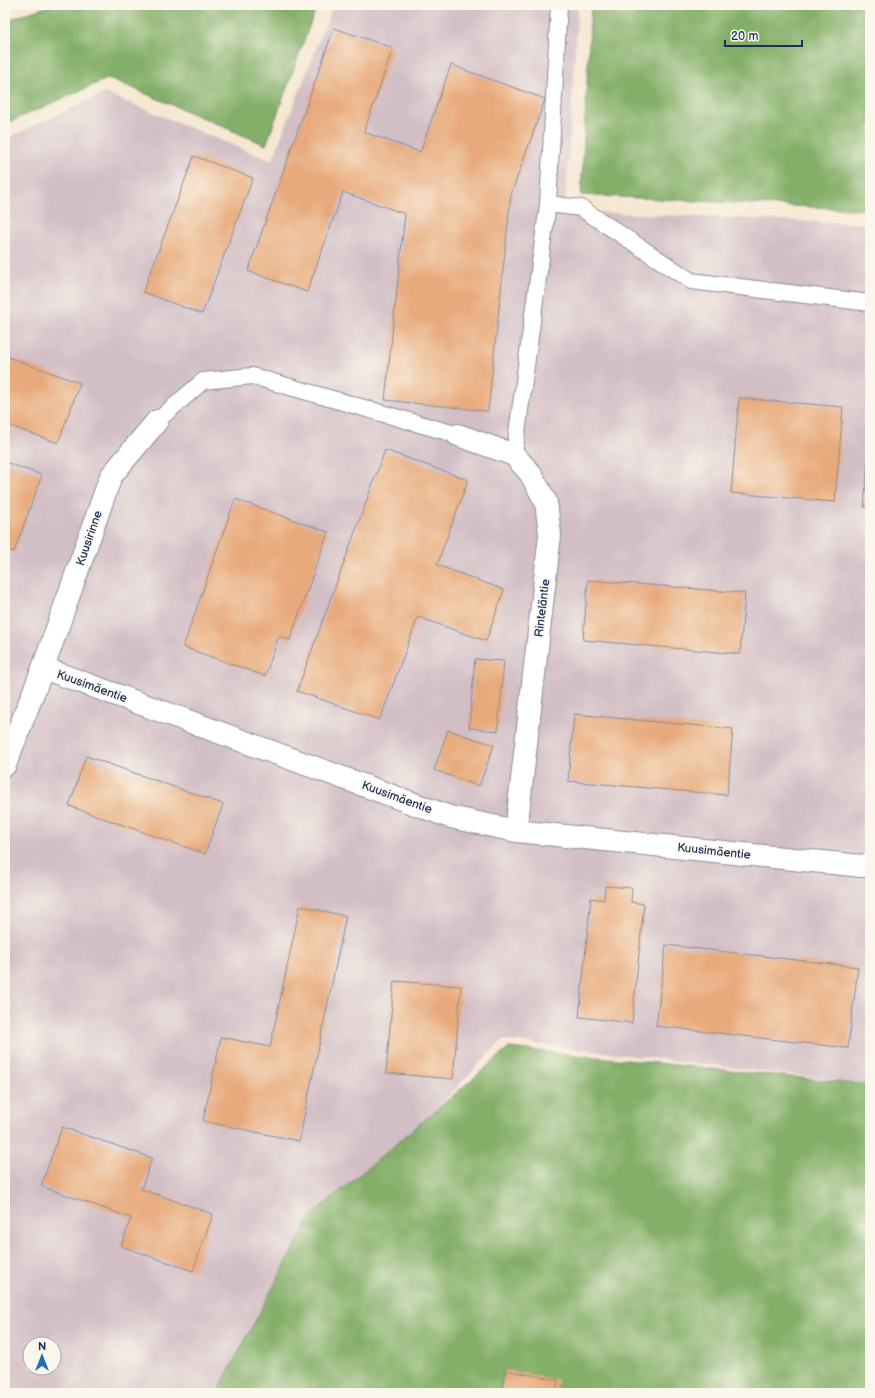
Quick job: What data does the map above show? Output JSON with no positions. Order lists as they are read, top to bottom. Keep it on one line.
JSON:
{"streets":{"street":["Kuusirinne","Rinteläntie","Kuusimäentie"]},"crossings":[["Kuusirinne","Kuusimäentie"],["Rinteläntie","Kuusimäentie"]],"scale_bar":"20 m","north":"top"}
